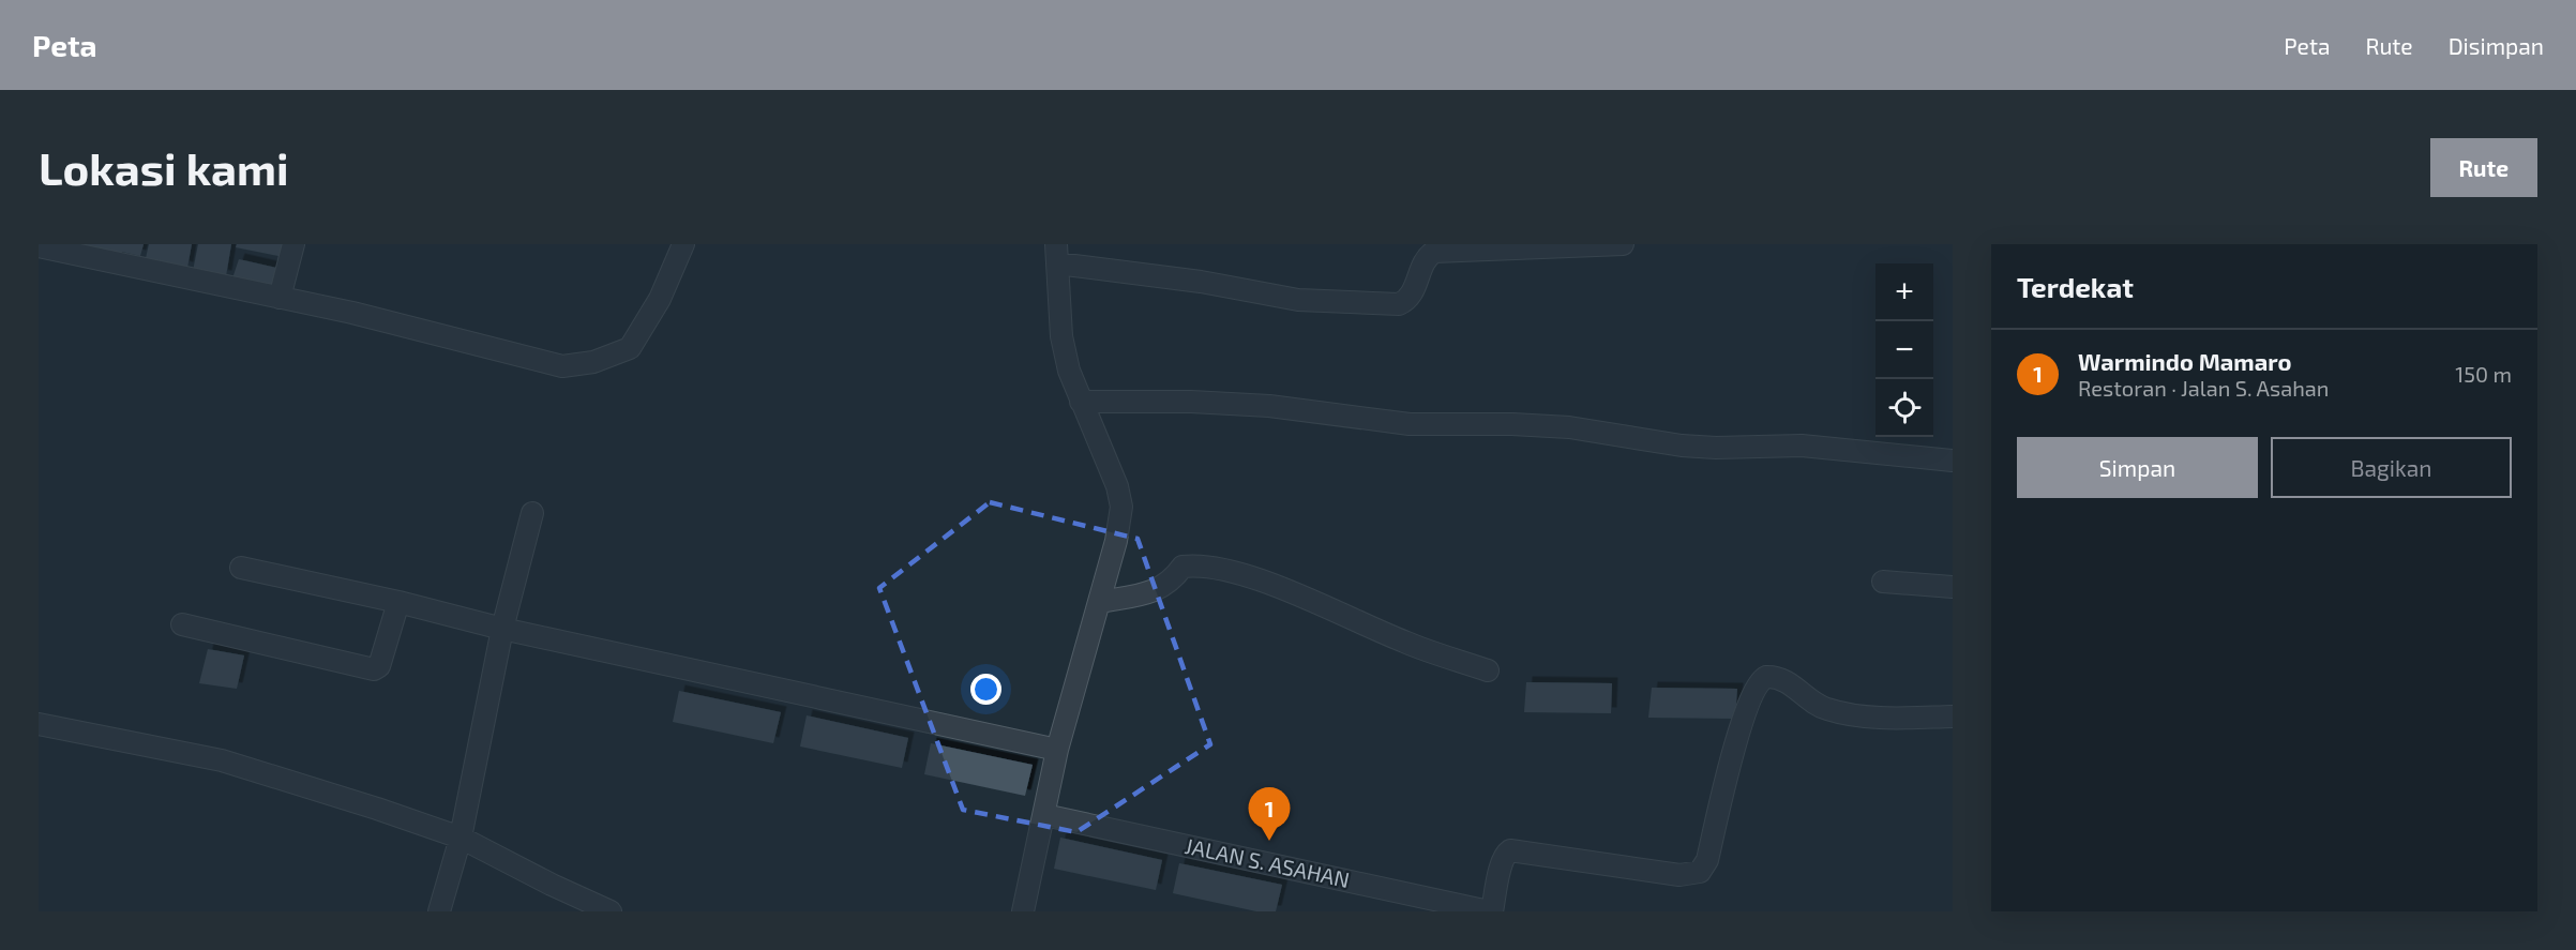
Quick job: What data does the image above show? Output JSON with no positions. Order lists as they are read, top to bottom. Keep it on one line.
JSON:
{"streets":{"street":["JALAN S. ASAHAN"]},"page":{"header":"Peta","nav":["Peta","Rute","Disimpan"],"buttons":["Rute",["Simpan","Bagikan"]],"title":"Lokasi kami","heading":"Terdekat","map_buttons":["+","−"],"list":[{"mark":"1","name":"Warmindo Mamaro","note":"Restoran · Jalan S. Asahan","value":"150 m"}],"pins":"1"}}
